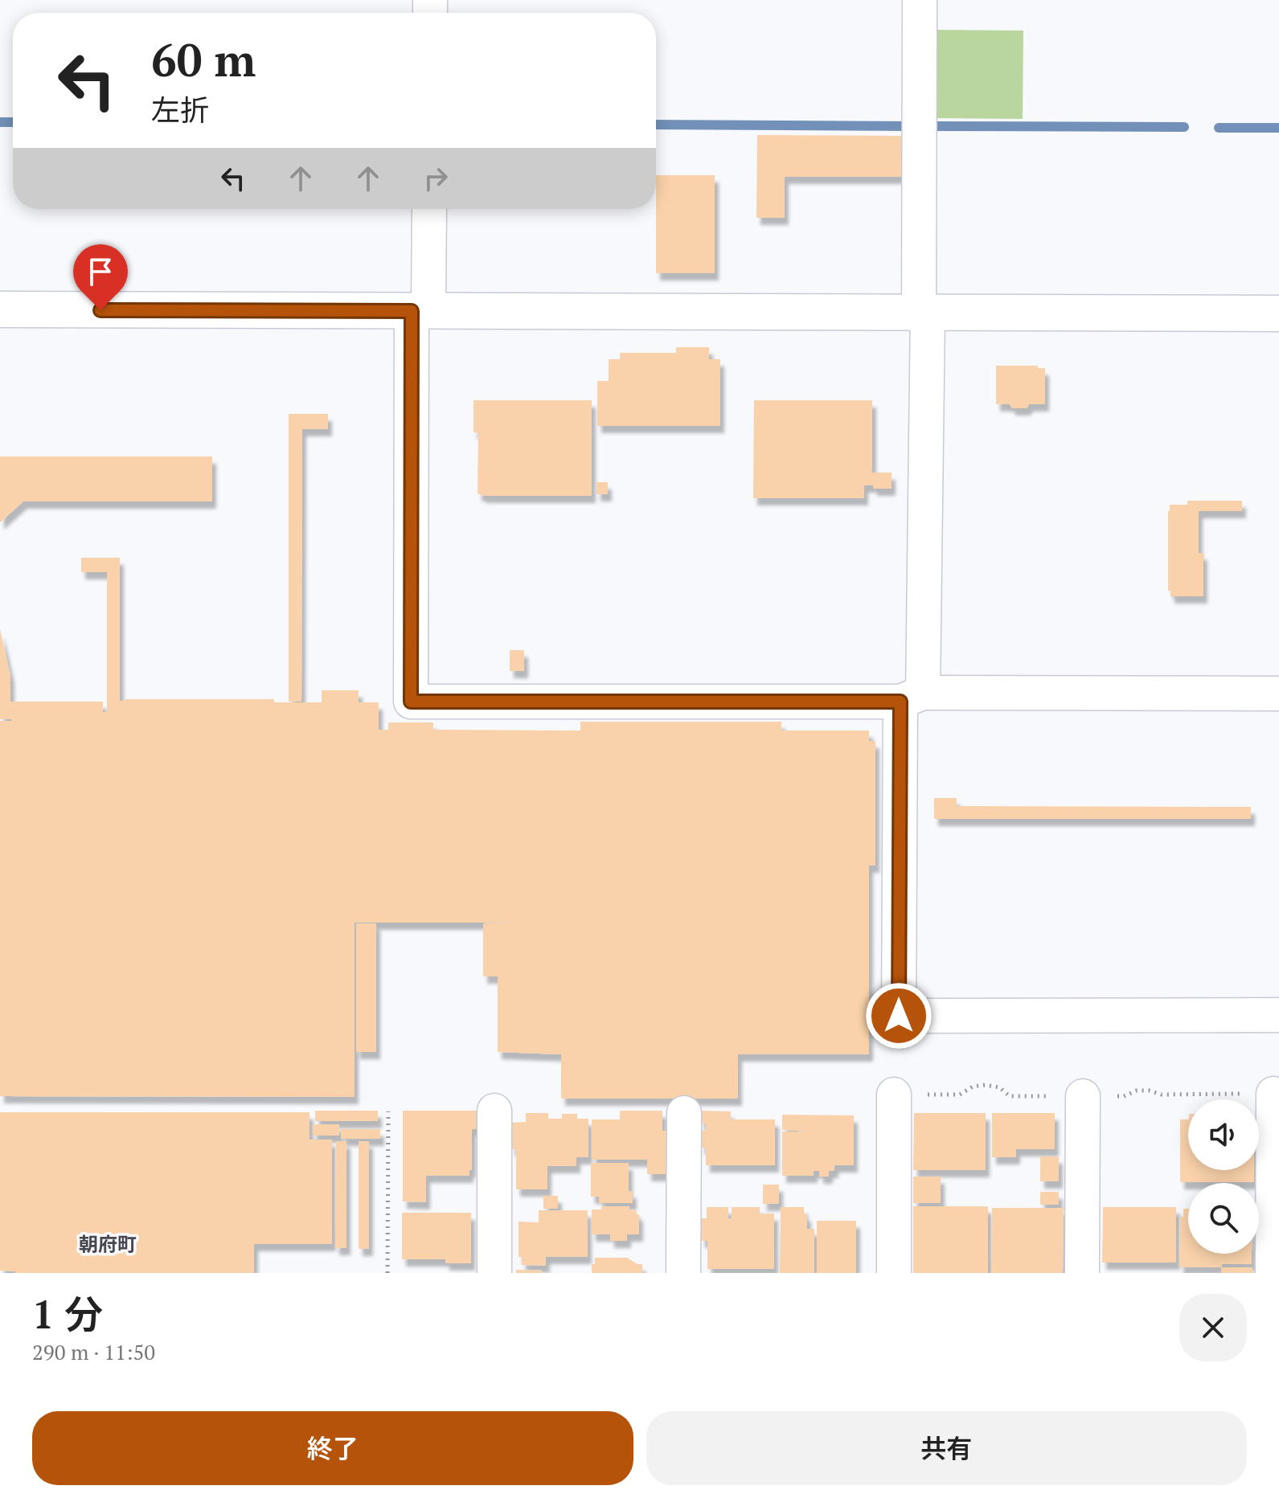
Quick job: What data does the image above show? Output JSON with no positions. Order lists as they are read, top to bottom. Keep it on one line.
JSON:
{"districts":["朝府町"],"page":{"turn":["60 m","左折"],"heading":["1 分","290 m · 11:50"],"buttons":["終了","共有"]}}
